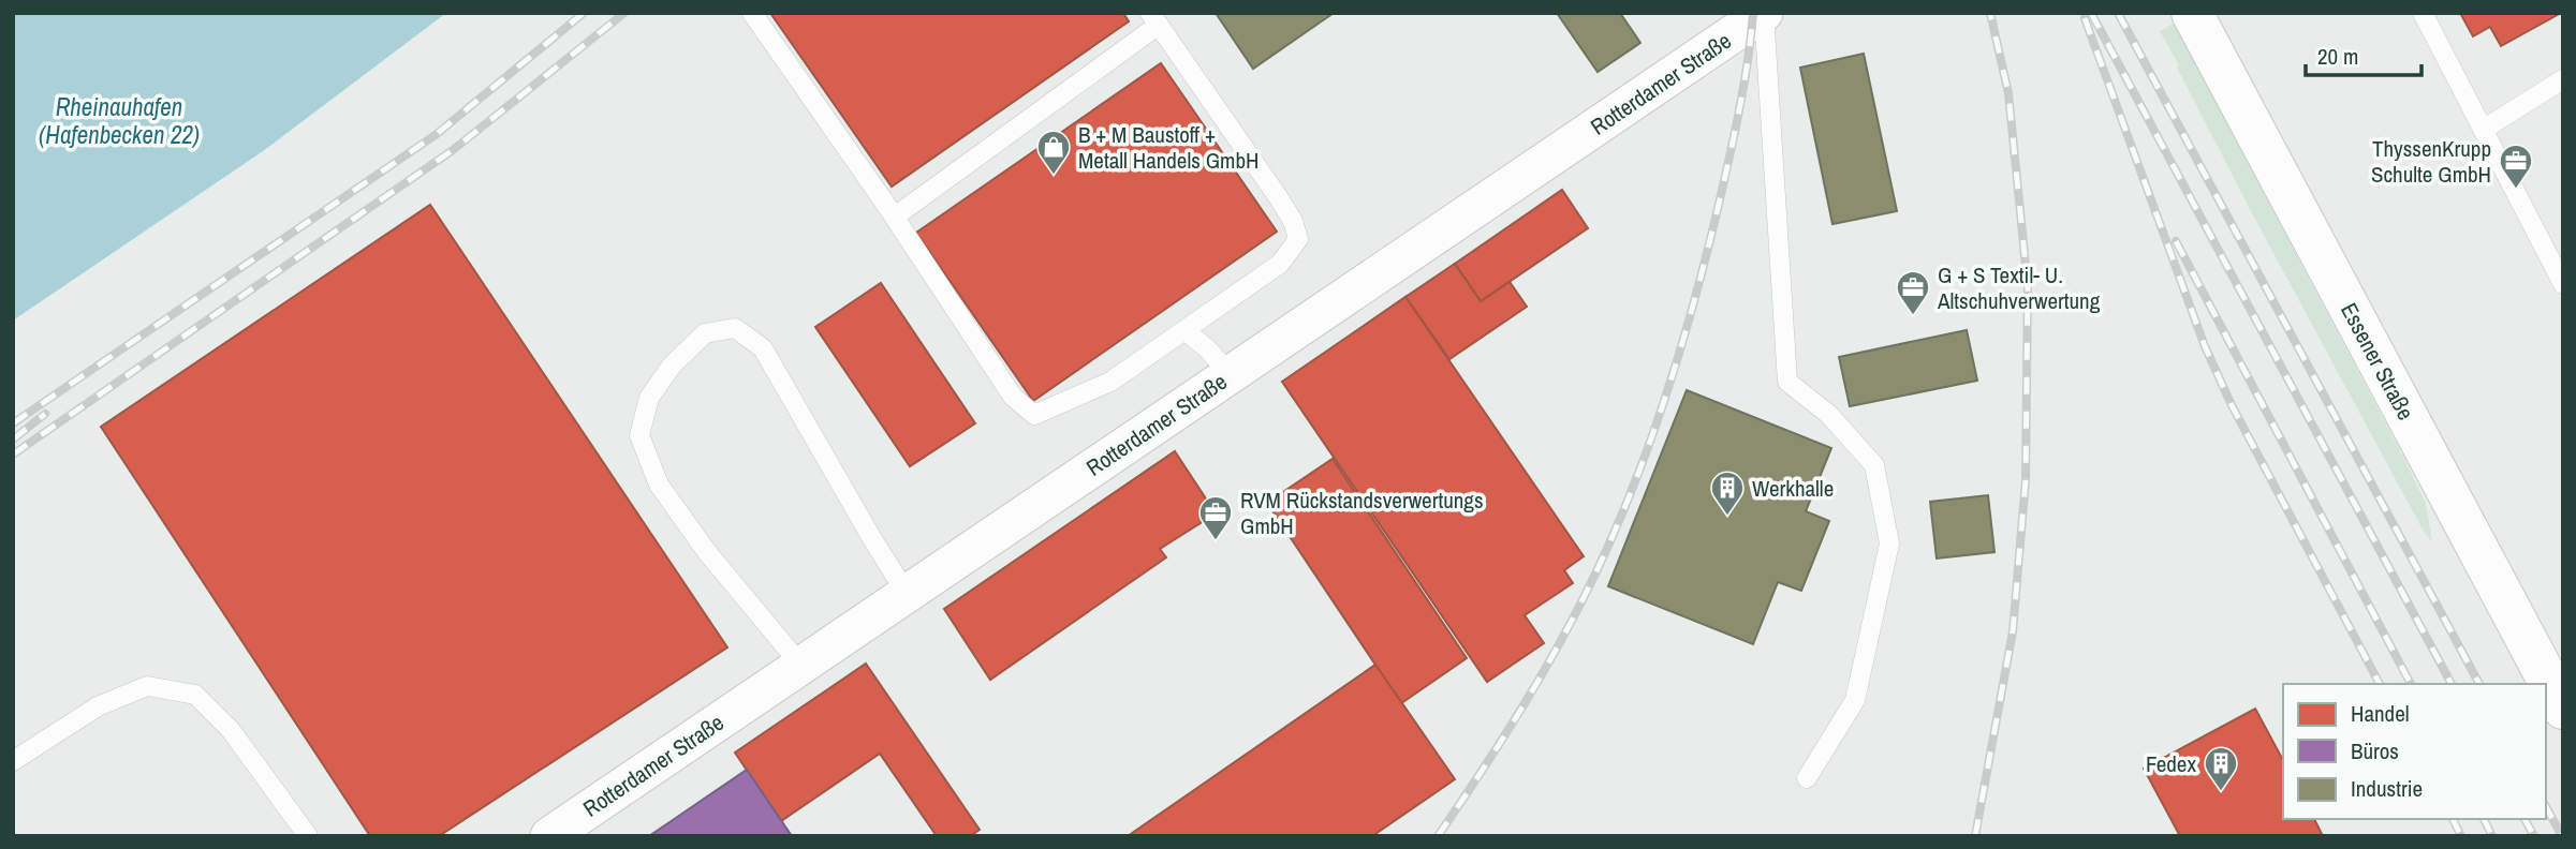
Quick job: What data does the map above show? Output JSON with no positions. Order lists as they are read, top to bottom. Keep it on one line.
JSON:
{"streets":{"street":["Rotterdamer Straße","Essener Straße"]},"water":["Rheinauhafen (Hafenbecken 22)"],"places":{"shop":["B + M Baustoff + Metall Handels GmbH"],"office":["ThyssenKrupp Schulte GmbH","G + S Textil- U. Altschuhverwertung","RVM Rückstandsverwertungs GmbH"],"building":["Werkhalle","Fedex"]},"legend":["Handel","Büros","Industrie"],"scale_bar":"20 m"}
